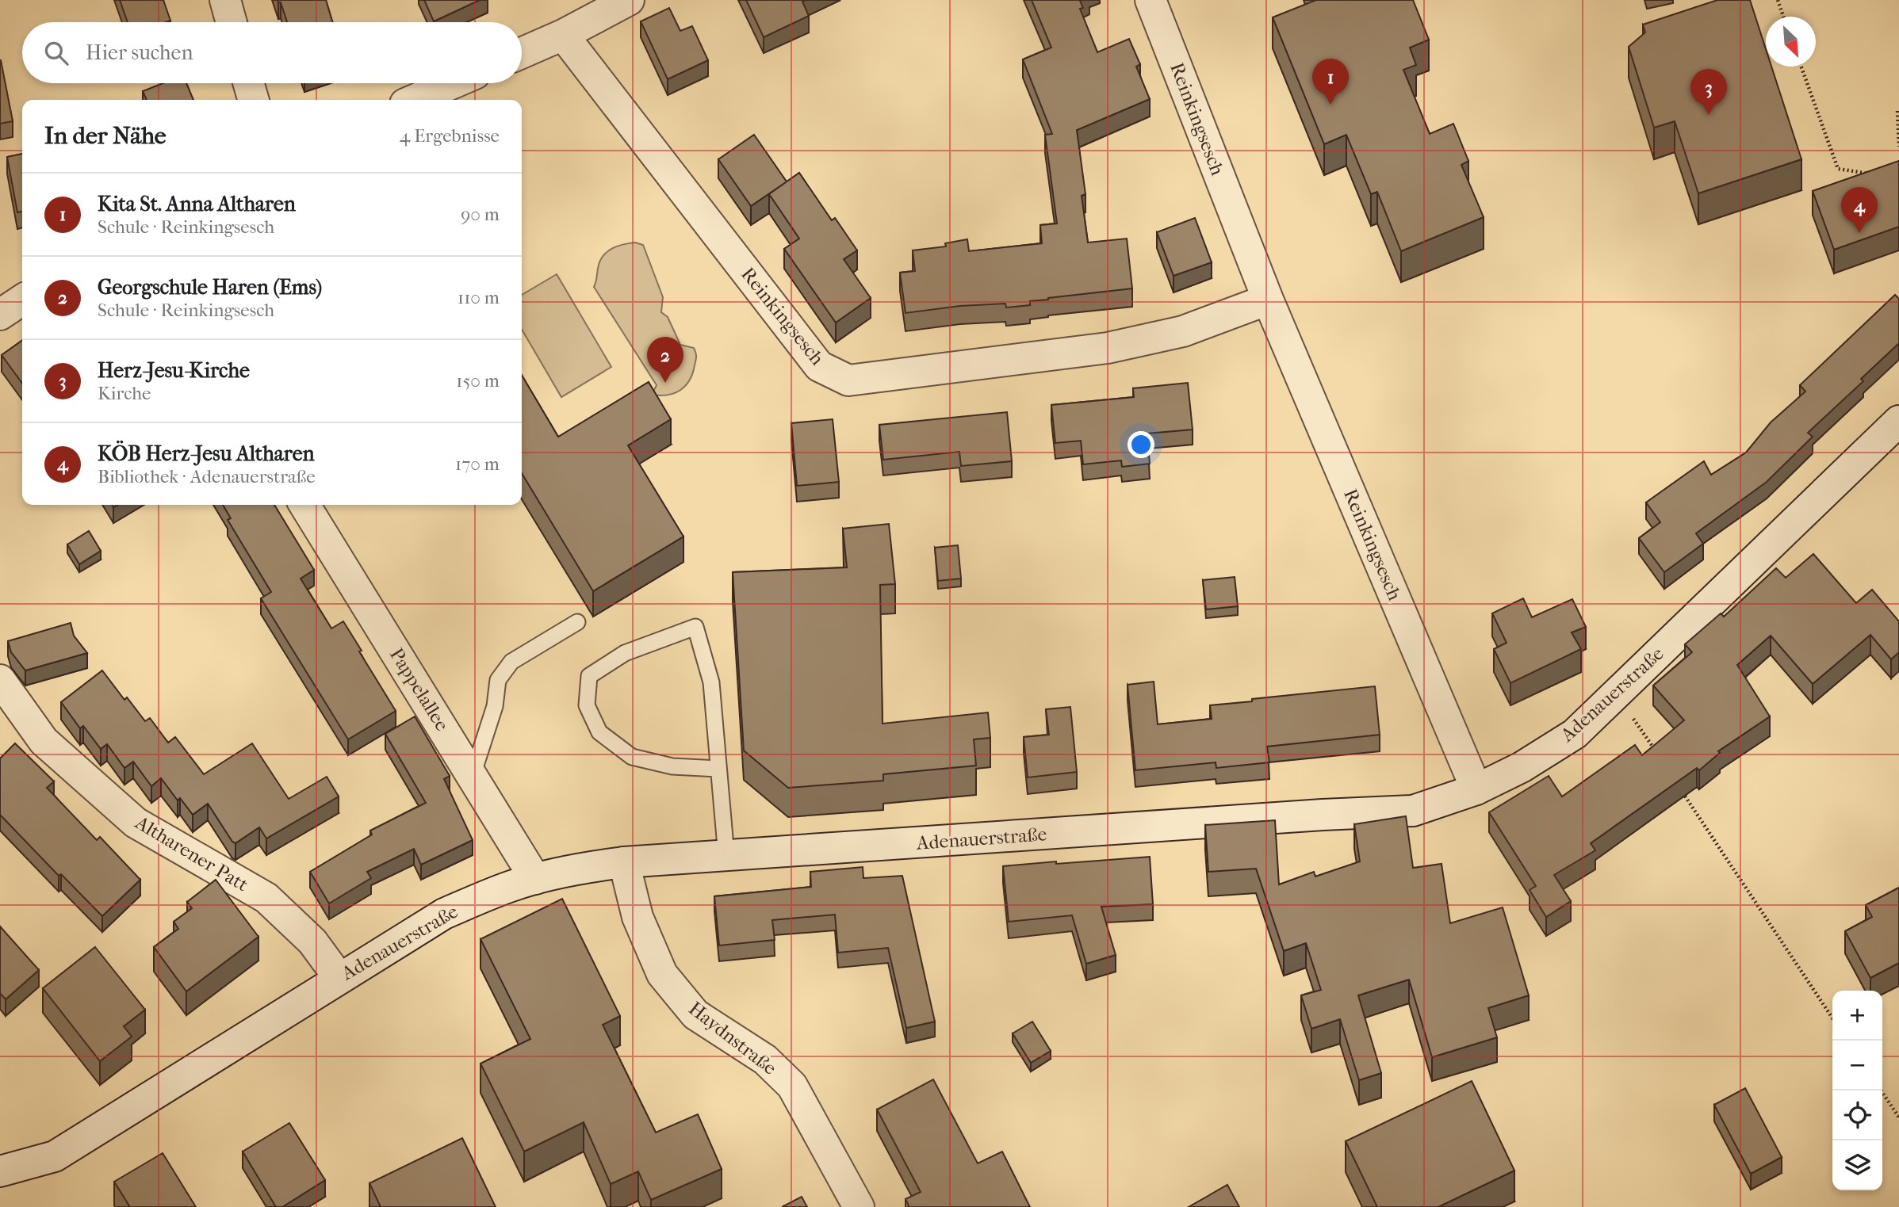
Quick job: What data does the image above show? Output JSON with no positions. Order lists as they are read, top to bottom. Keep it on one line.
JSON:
{"streets":{"street":["Reinkingsesch","Pappelallee","Adenauerstraße","Altharener Patt","Haydnstraße"]},"crossings":[["Reinkingsesch","Adenauerstraße"],["Pappelallee","Adenauerstraße"],["Adenauerstraße","Altharener Patt"],["Adenauerstraße","Haydnstraße"]],"north":"bottom right","page":{"search":"Hier suchen","pins":["1","3","4","2"],"heading":["In der Nähe","4 Ergebnisse"],"list":[{"mark":"1","name":"Kita St. Anna Altharen","note":"Schule · Reinkingsesch","value":"90 m"},{"mark":"2","name":"Georgschule Haren (Ems)","note":"Schule · Reinkingsesch","value":"110 m"},{"mark":"3","name":"Herz-Jesu-Kirche","note":"Kirche","value":"150 m"},{"mark":"4","name":"KÖB Herz-Jesu Altharen","note":"Bibliothek · Adenauerstraße","value":"170 m"}],"map_buttons":["+","−"]}}
